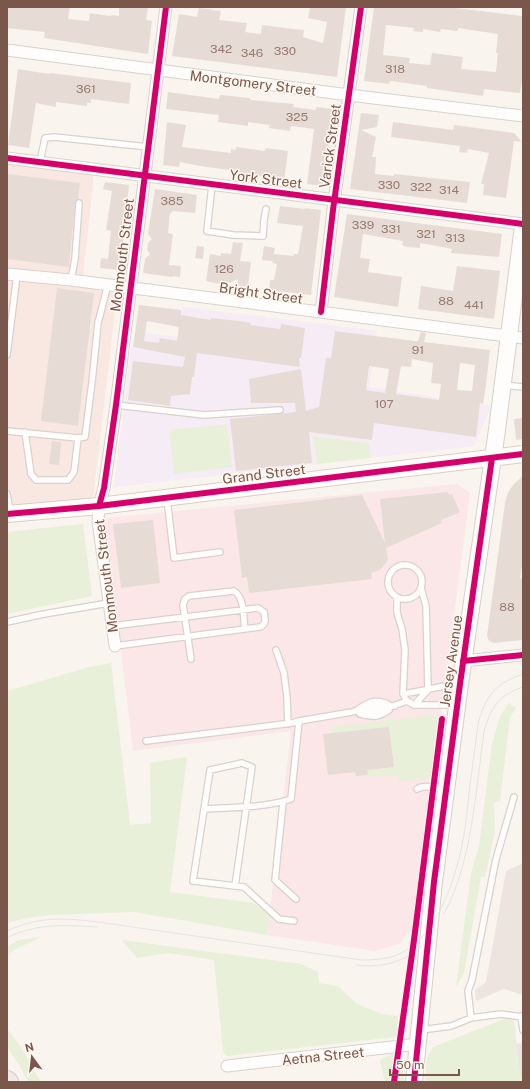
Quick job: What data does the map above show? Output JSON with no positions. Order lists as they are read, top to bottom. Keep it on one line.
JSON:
{"streets":{"street":["Montgomery Street","Varick Street","York Street","Monmouth Street","Bright Street","Grand Street","Jersey Avenue","Aetna Street"]},"crossings":[["Montgomery Street","Varick Street"],["Montgomery Street","Monmouth Street"],["Varick Street","York Street"],["Varick Street","Bright Street"],["York Street","Monmouth Street"],["York Street","Jersey Avenue"],["Monmouth Street","Bright Street"],["Monmouth Street","Grand Street"],["Bright Street","Jersey Avenue"],["Grand Street","Jersey Avenue"],["Jersey Avenue","Aetna Street"]],"house_numbers":["342","330","346","318","361","325","330","322","314","385","339","331","321","313","126","88","441","91","107","88"],"scale_bar":"50 m","north":"top"}
